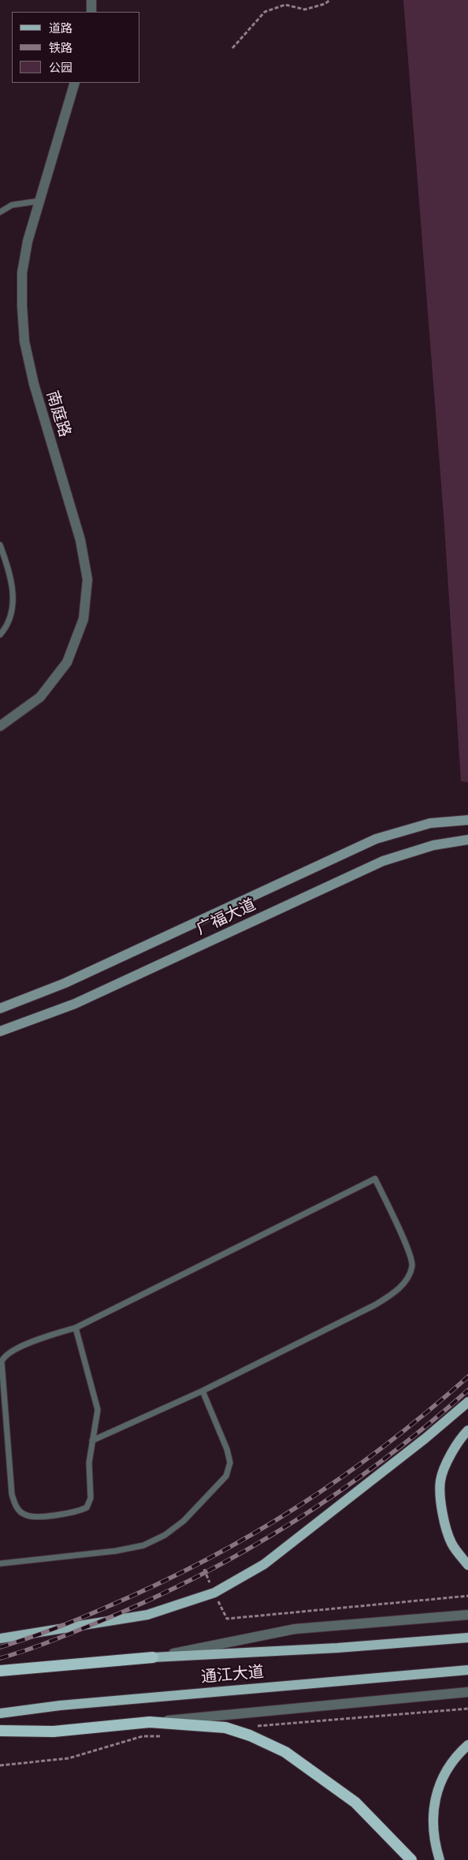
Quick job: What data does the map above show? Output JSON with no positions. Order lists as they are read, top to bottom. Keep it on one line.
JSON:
{"streets":{"highway":["通江大道"],"main road":["广福大道"],"street":["南庭路"]},"legend":["道路","铁路","公园"]}
